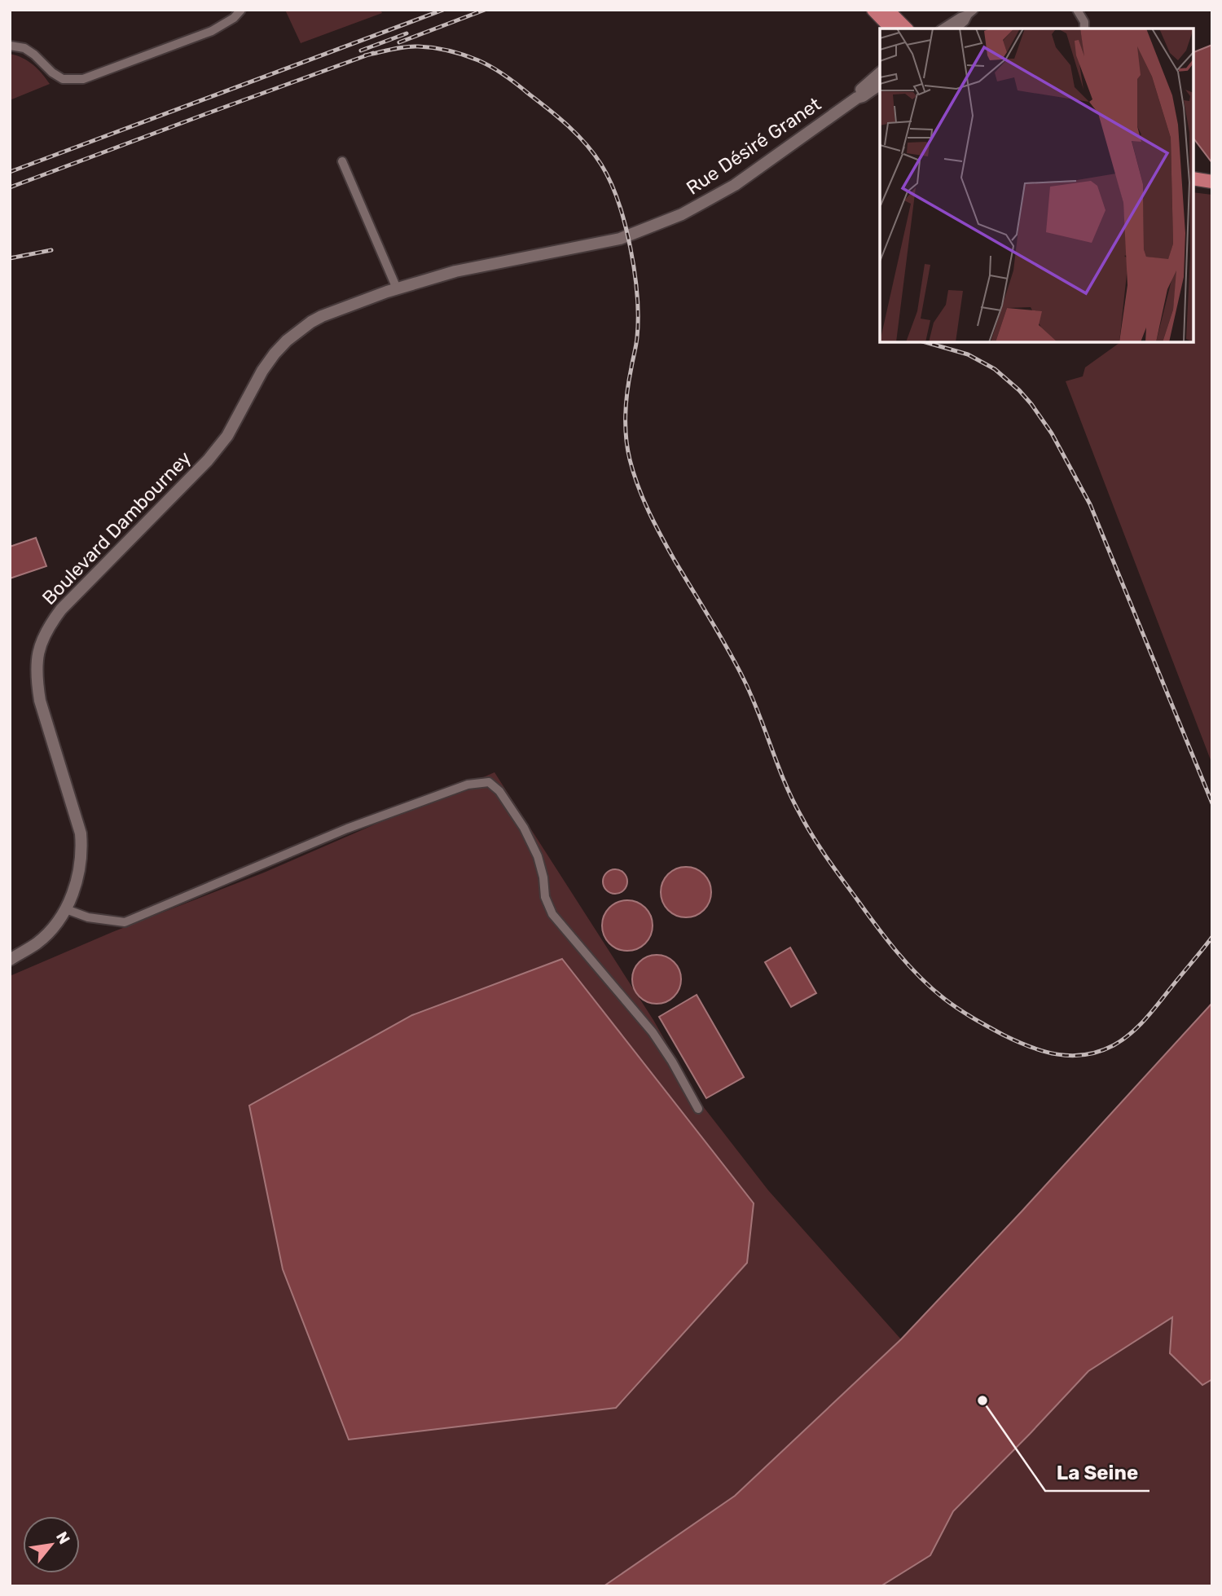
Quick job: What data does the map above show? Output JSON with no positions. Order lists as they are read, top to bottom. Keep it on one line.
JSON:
{"streets":{"street":["Rue Désiré Granet","Boulevard Dambourney"]},"crossings":[["Rue Désiré Granet","Boulevard Dambourney"]],"places":["La Seine"],"north":"top right"}
